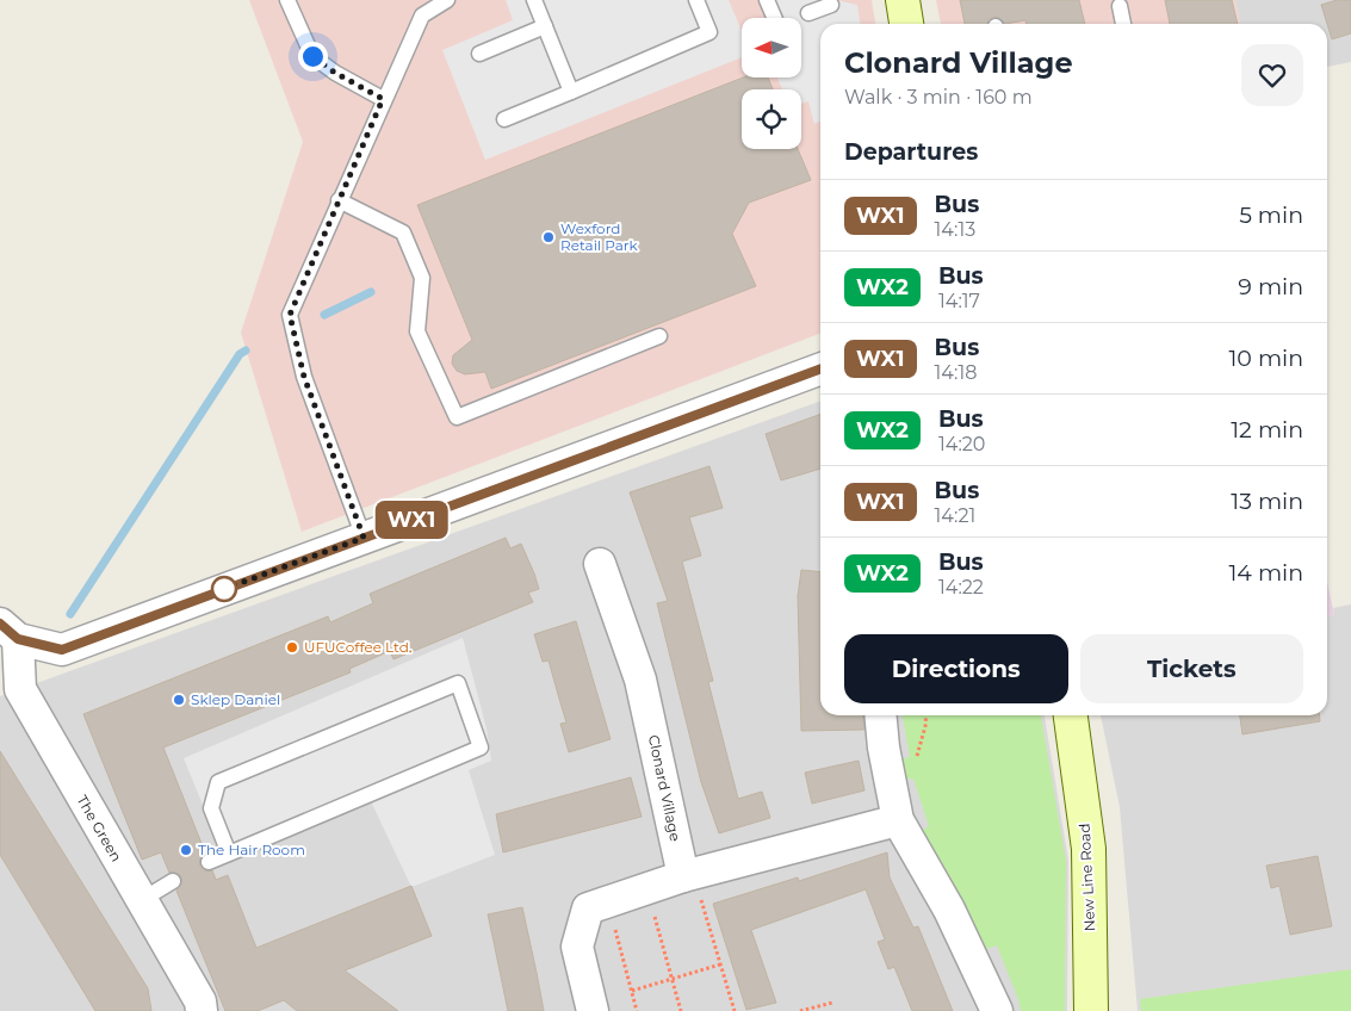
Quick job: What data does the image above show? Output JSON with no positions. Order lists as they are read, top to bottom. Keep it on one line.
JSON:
{"streets":{"main road":["New Line Road"],"street":["Clonard Village","The Green"]},"places":["Wexford Retail Park","UFUCoffee Ltd.","Sklep Daniel","The Hair Room"],"lines":["bus line WX1"],"north":"left","page":{"on_map":"WX1","heading":[["Clonard Village","Walk · 3 min · 160 m"],"Departures"],"list":[{"mark":"WX1","name":"Bus","note":"14:13","value":"5 min"},{"mark":"WX2","name":"Bus","note":"14:17","value":"9 min"},{"mark":"WX1","name":"Bus","note":"14:18","value":"10 min"},{"mark":"WX2","name":"Bus","note":"14:20","value":"12 min"},{"mark":"WX1","name":"Bus","note":"14:21","value":"13 min"},{"mark":"WX2","name":"Bus","note":"14:22","value":"14 min"}],"buttons":["Directions","Tickets"]}}
